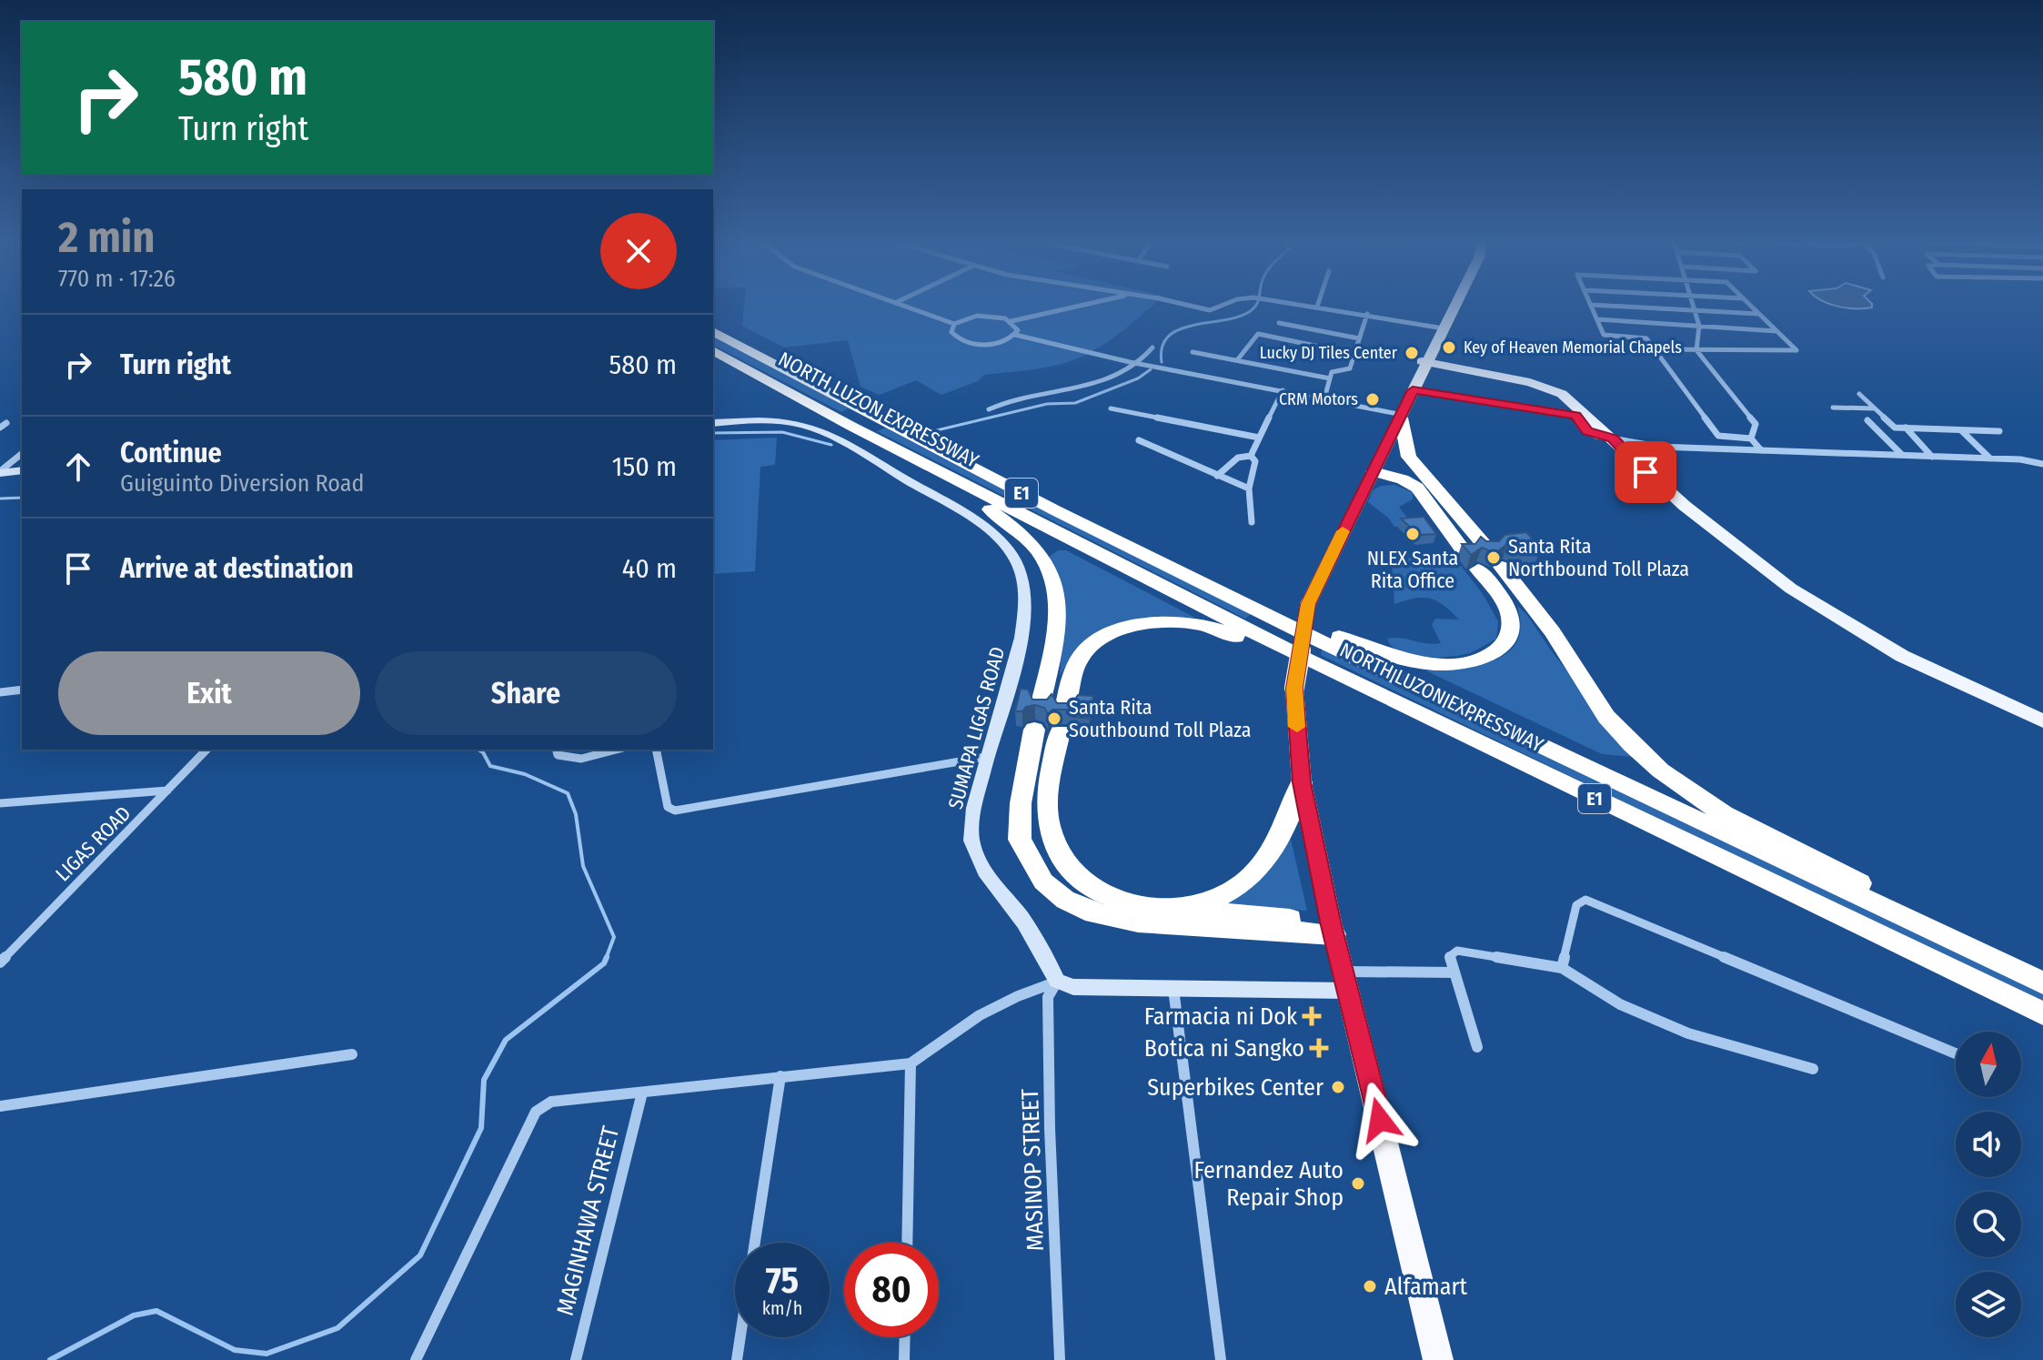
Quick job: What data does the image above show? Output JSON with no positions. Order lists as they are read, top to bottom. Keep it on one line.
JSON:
{"streets":{"highway":["NORTH LUZON EXPRESSWAY","E1"],"main road":["SUMAPA LIGAS ROAD"],"street":["LIGAS ROAD","MASINOP STREET","MAGINHAWA STREET"]},"crossings":[["SUMAPA LIGAS ROAD","MASINOP STREET"]],"places":{"other":["Key of Heaven Memorial Chapels","Lucky DJ Tiles Center","CRM Motors","NLEX Santa Rita Office","Santa Rita Northbound Toll Plaza","Santa Rita Southbound Toll Plaza","Superbikes Center","Fernandez Auto Repair Shop","Alfamart"],"health":["Farmacia ni Dok","Botica ni Sangko"]},"north":"top","page":{"turn":["580 m","Turn right"],"heading":["2 min","770 m · 17:26"],"list":[{"name":"Turn right","value":"580 m"},{"name":"Continue","note":"Guiguinto Diversion Road","value":"150 m"},{"name":"Arrive at destination","value":"40 m"}],"buttons":["Exit","Share"],"speed":"75 km/h","limit":"80"}}
